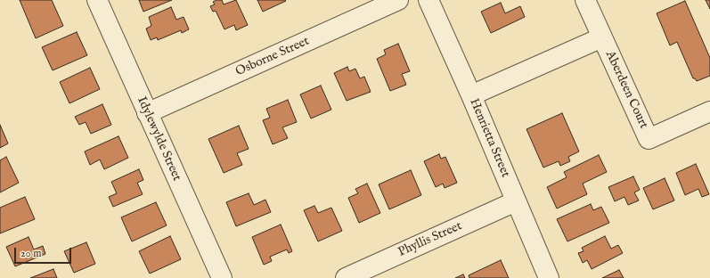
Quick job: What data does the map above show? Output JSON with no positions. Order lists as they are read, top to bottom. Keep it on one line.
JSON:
{"streets":{"street":["Osborne Street","Aberdeen Court","Henrietta Street","Idylewylde Street","Phyllis Street"]},"crossings":[["Osborne Street","Idylewylde Street"],["Aberdeen Court","Henrietta Street"],["Henrietta Street","Phyllis Street"]],"scale_bar":"20 m"}
